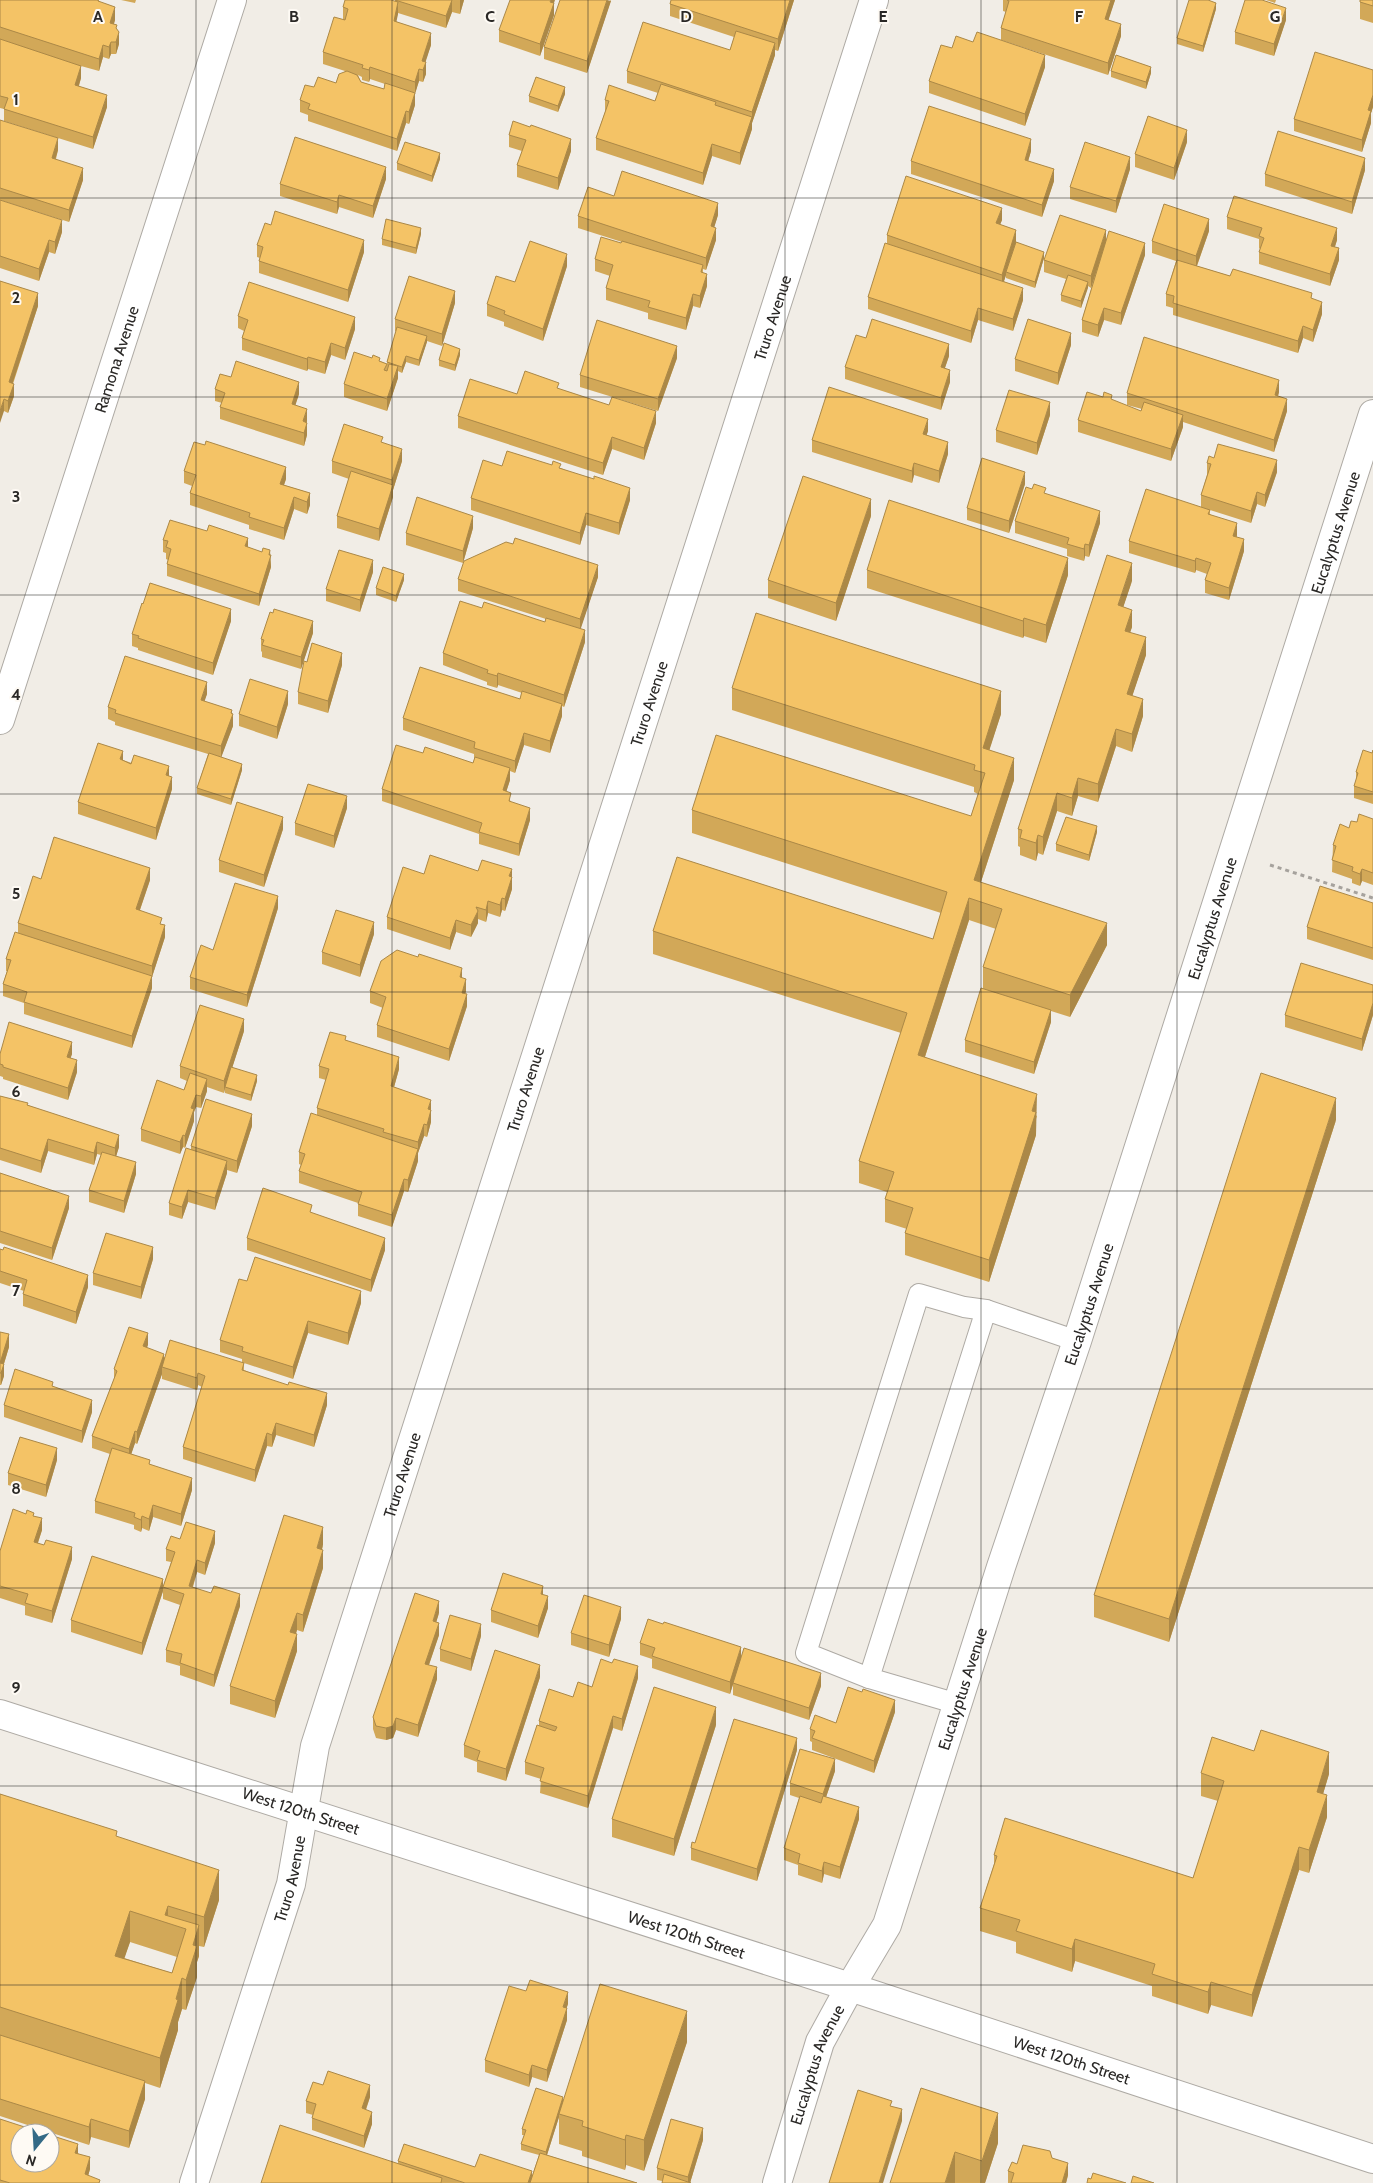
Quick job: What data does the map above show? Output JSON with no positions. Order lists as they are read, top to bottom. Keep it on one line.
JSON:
{"streets":{"street":["Truro Avenue","Ramona Avenue","Eucalyptus Avenue","West 120th Street"]},"crossings":[["Truro Avenue","West 120th Street"],["Eucalyptus Avenue","West 120th Street"]],"north":"bottom","grid":{"columns":["A","B","C","D","E","F","G"],"rows":["1","2","3","4","5","6","7","8","9"]}}
